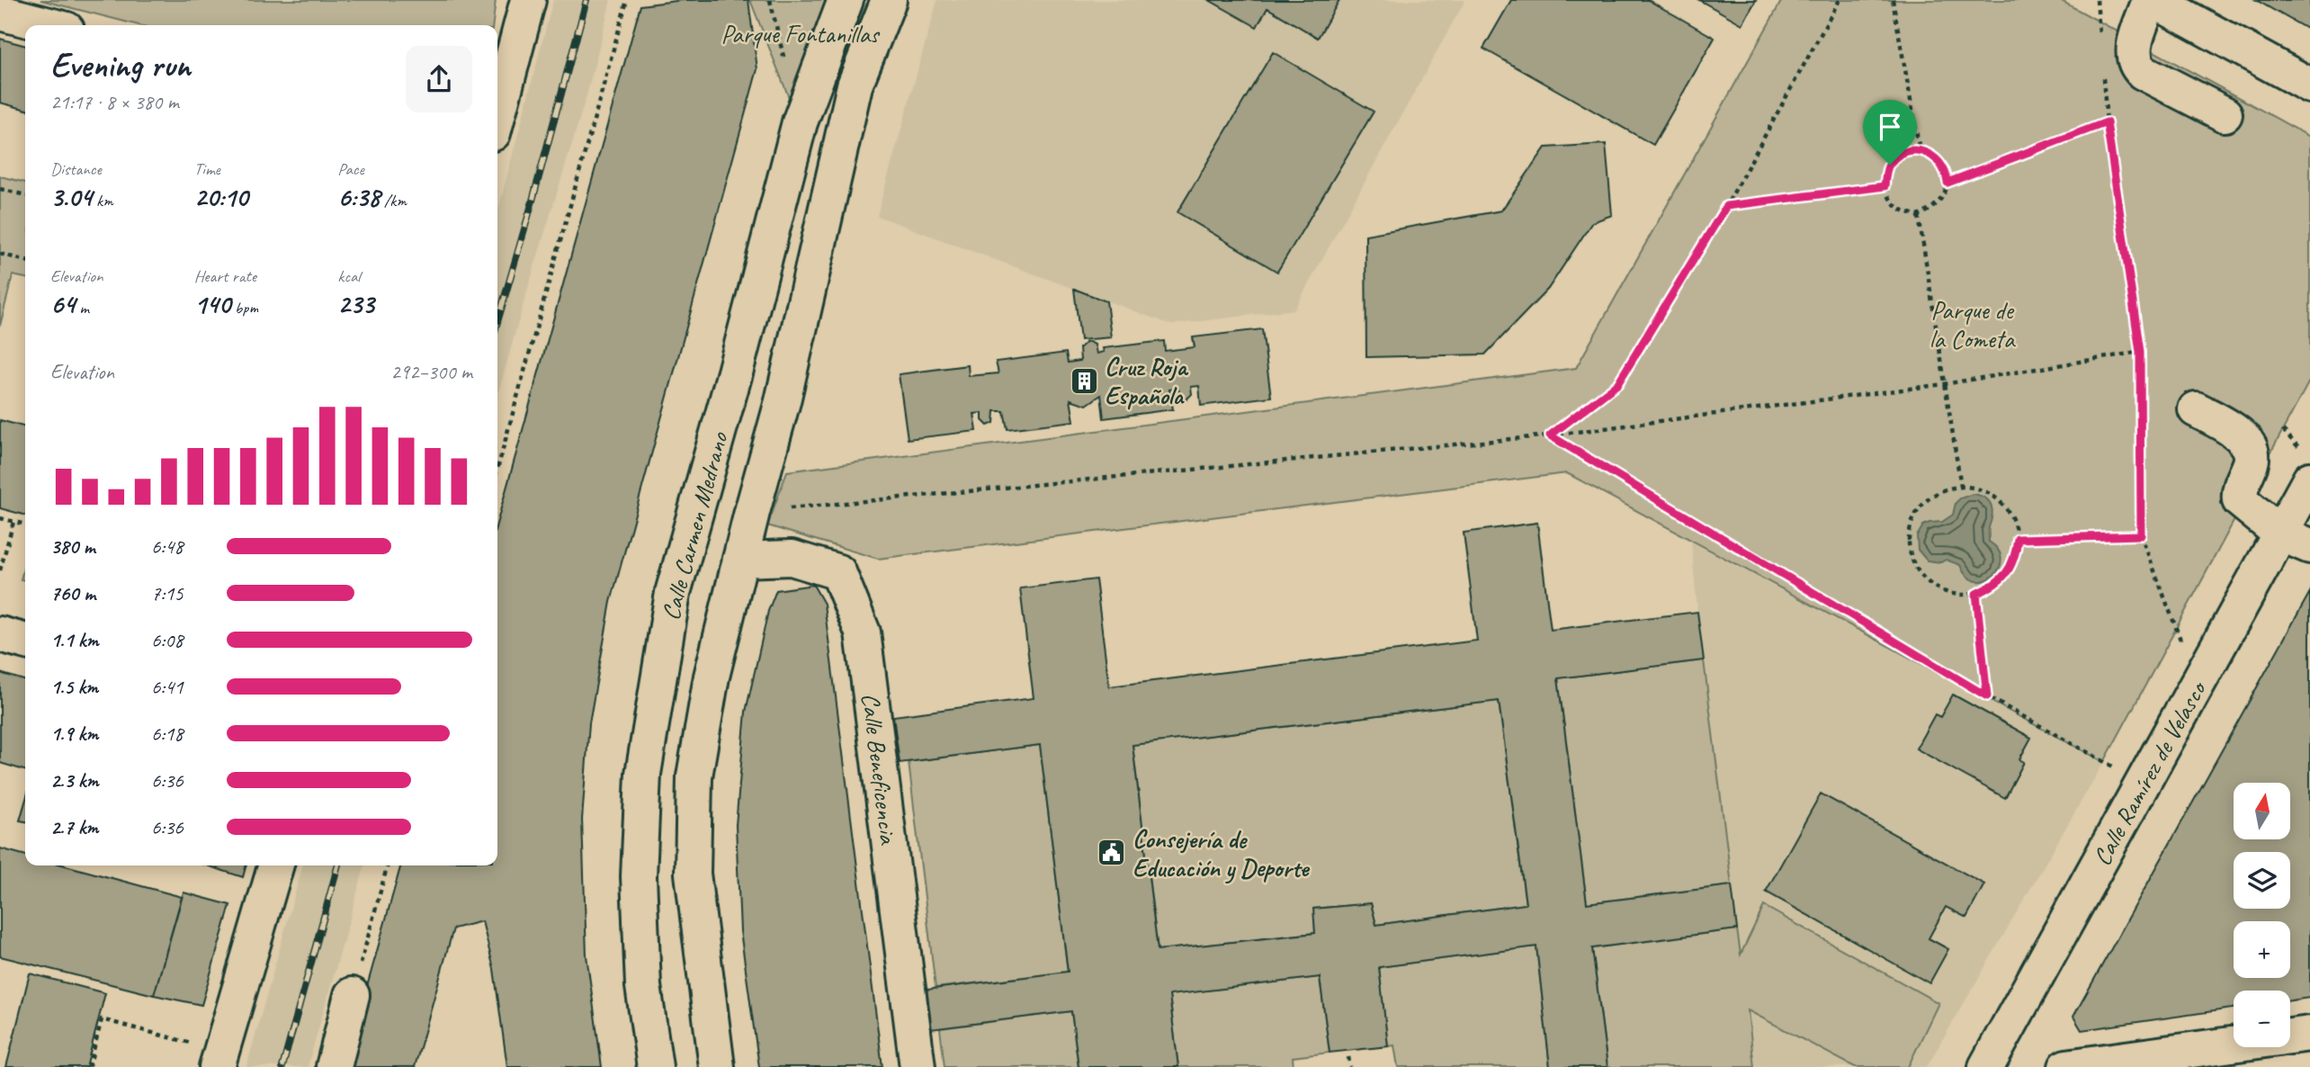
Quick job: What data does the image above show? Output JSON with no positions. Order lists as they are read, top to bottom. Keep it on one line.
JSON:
{"streets":{"main road":["Calle Carmen Medrano","Calle Beneficencia","Calle Ramírez de Velasco"]},"crossings":[["Calle Carmen Medrano","Calle Beneficencia"]],"parks":["Parque Fontanillas","Parque de la Cometa"],"places":{"building":["Cruz Roja Española"],"public building":["Consejería de Educación y Deporte"]},"north":"top","page":{"heading":["Evening run","21:17 · 8 × 380 m"],"stats":[["Distance","3.04 km"],["Time","20:10"],["Pace","6:38 /km"],["Elevation","64 m"],["Heart rate","140 bpm"],["kcal","233"]],"chart":["Elevation","292–300 m"],"list":[{"name":"380 m","note":"6:48"},{"name":"760 m","note":"7:15"},{"name":"1.1 km","note":"6:08"},{"name":"1.5 km","note":"6:41"},{"name":"1.9 km","note":"6:18"},{"name":"2.3 km","note":"6:36"},{"name":"2.7 km","note":"6:36"}],"map_buttons":["+","−"]}}
